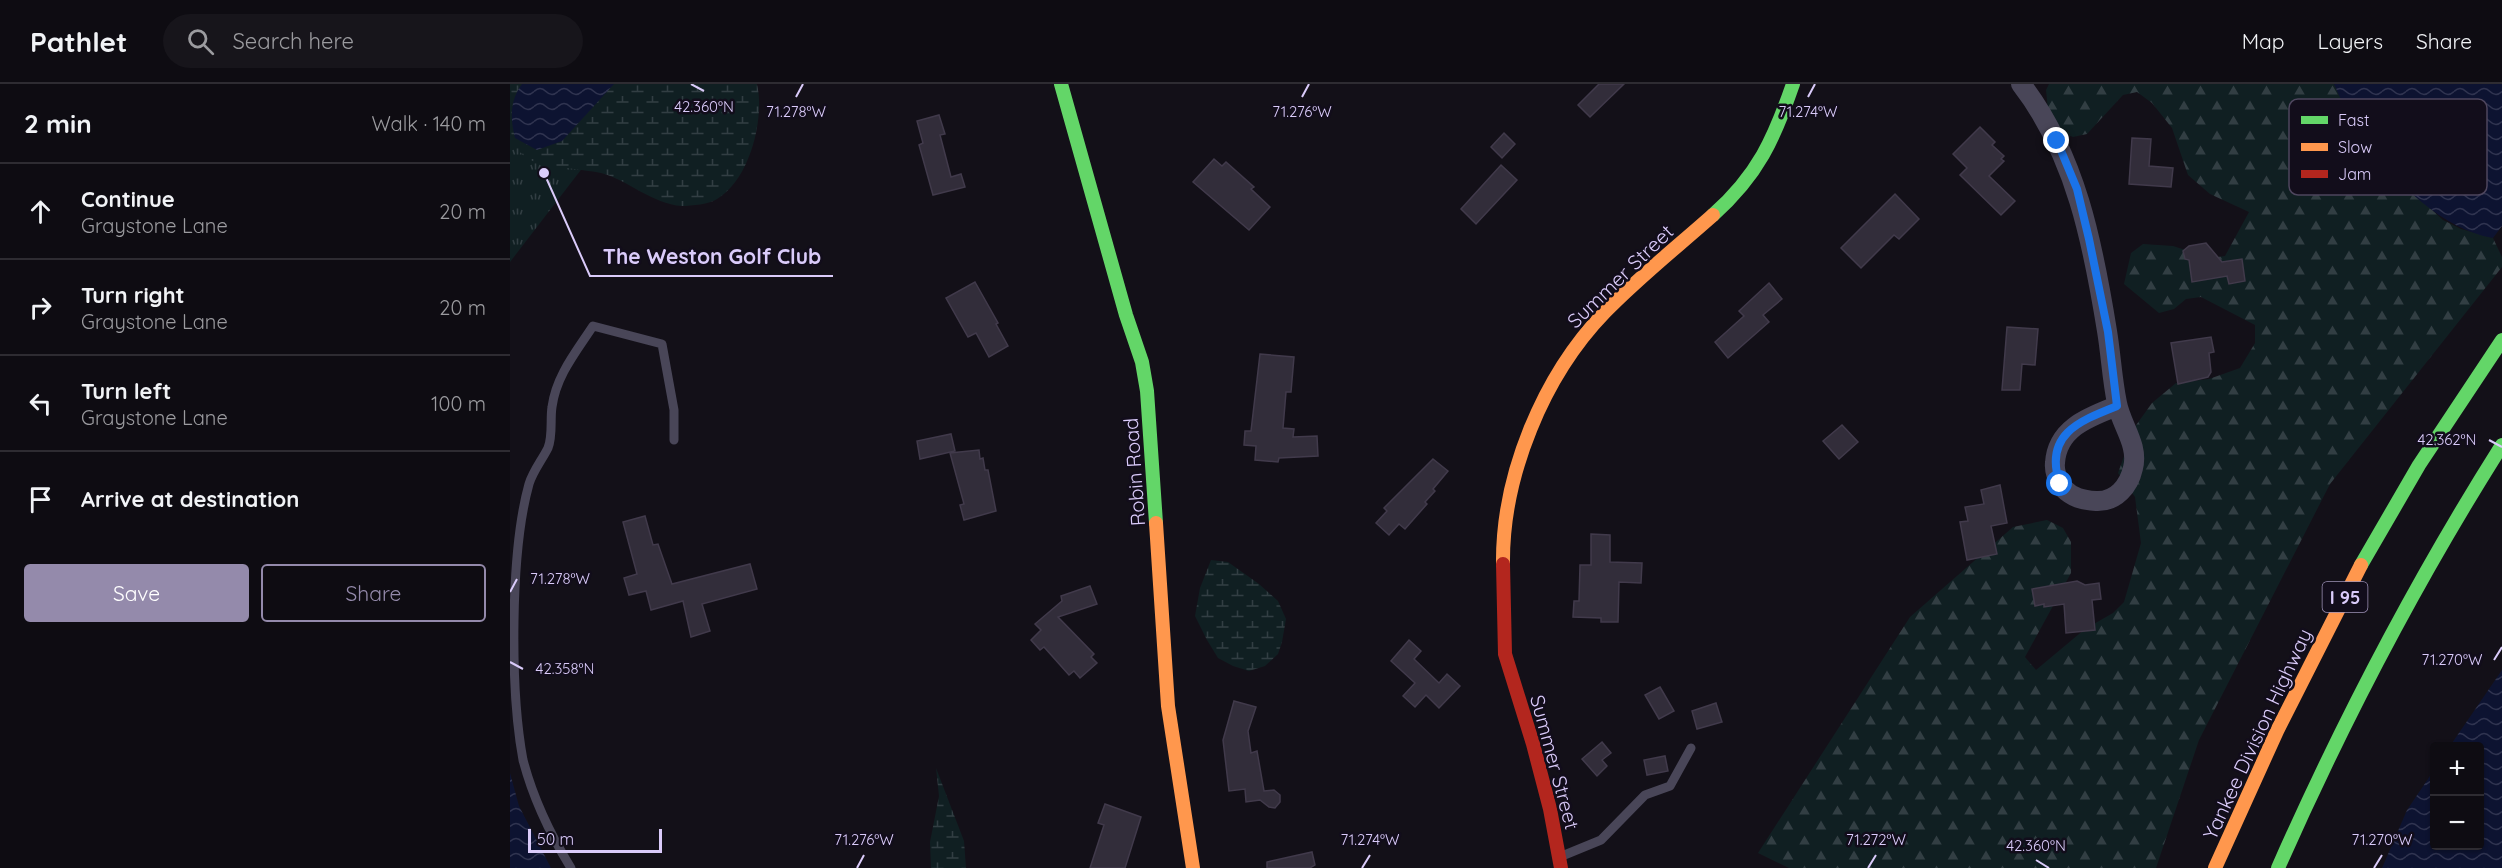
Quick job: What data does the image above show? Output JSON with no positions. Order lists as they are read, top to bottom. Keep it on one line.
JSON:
{"streets":{"main road":["Summer Street","Robin Road","I 95","Yankee Division Highway"]},"places":["The Weston Golf Club"],"legend":["Fast","Slow","Jam"],"scale_bar":"50 m","page":{"header":"Pathlet","search":"Search here","nav":["Map","Layers","Share"],"heading":["2 min","Walk · 140 m"],"list":[["Continue","Graystone Lane","20 m"],["Turn right","Graystone Lane","20 m"],["Turn left","Graystone Lane","100 m"],"Arrive at destination"],"buttons":["Save","Share"],"map_buttons":["+","−"],"scale":"50 m"},"coordinates":["42.360°N","71.278°W","71.276°W","71.274°W","42.362°N","71.270°W","42.358°N","71.272°W"]}
